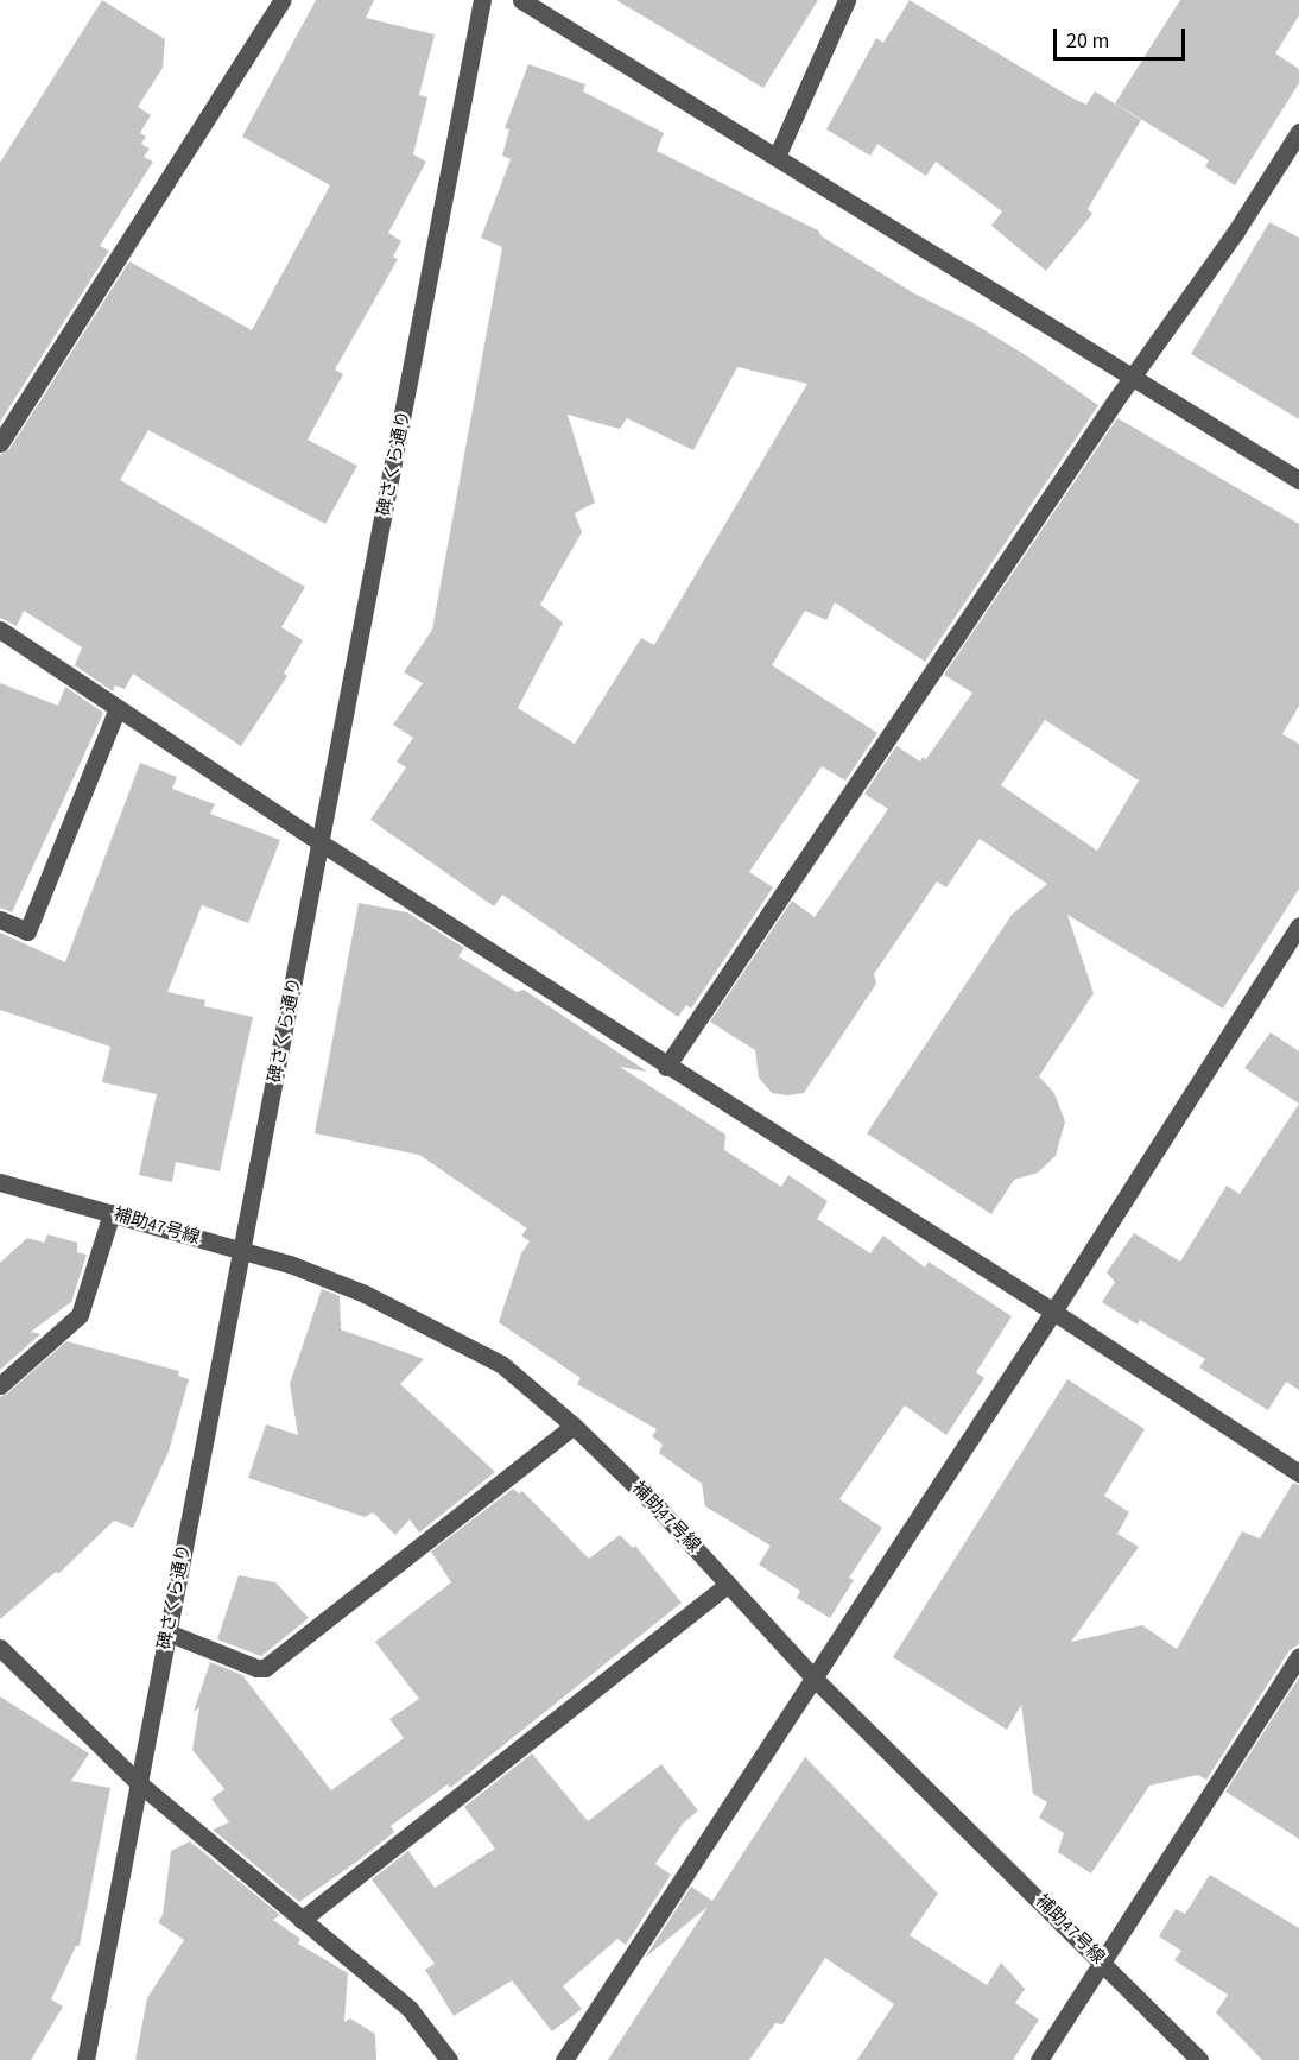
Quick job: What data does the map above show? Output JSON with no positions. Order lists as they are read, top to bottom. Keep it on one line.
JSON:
{"streets":{"street":["碑さくら通り","補助47号線"]},"crossings":[["碑さくら通り","補助47号線"]],"scale_bar":"20 m"}
